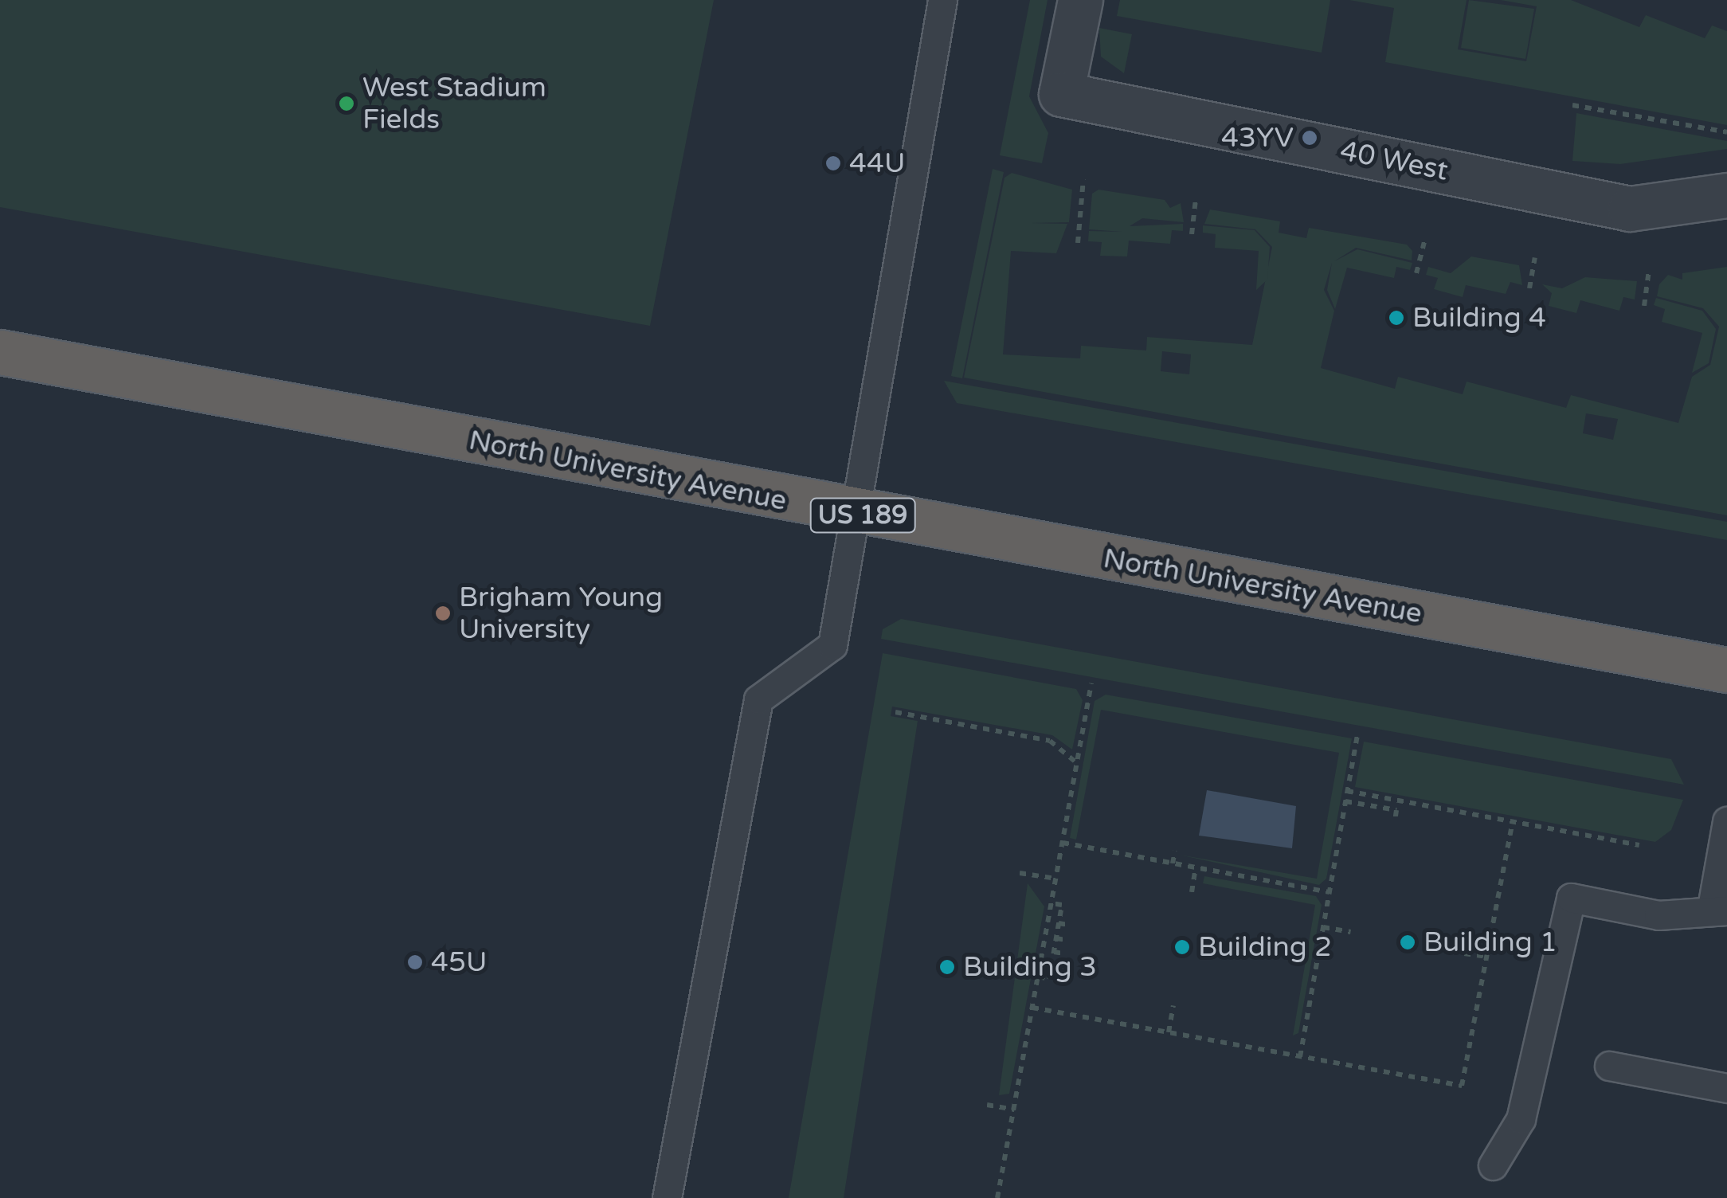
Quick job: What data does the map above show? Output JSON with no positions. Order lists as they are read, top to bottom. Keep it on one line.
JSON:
{"streets":{"highway":["North University Avenue","US 189"],"street":["40 West"]},"places":["West Stadium Fields","43YV","44U","Building 4","Brigham Young University","Building 1","Building 2","45U","Building 3"]}
